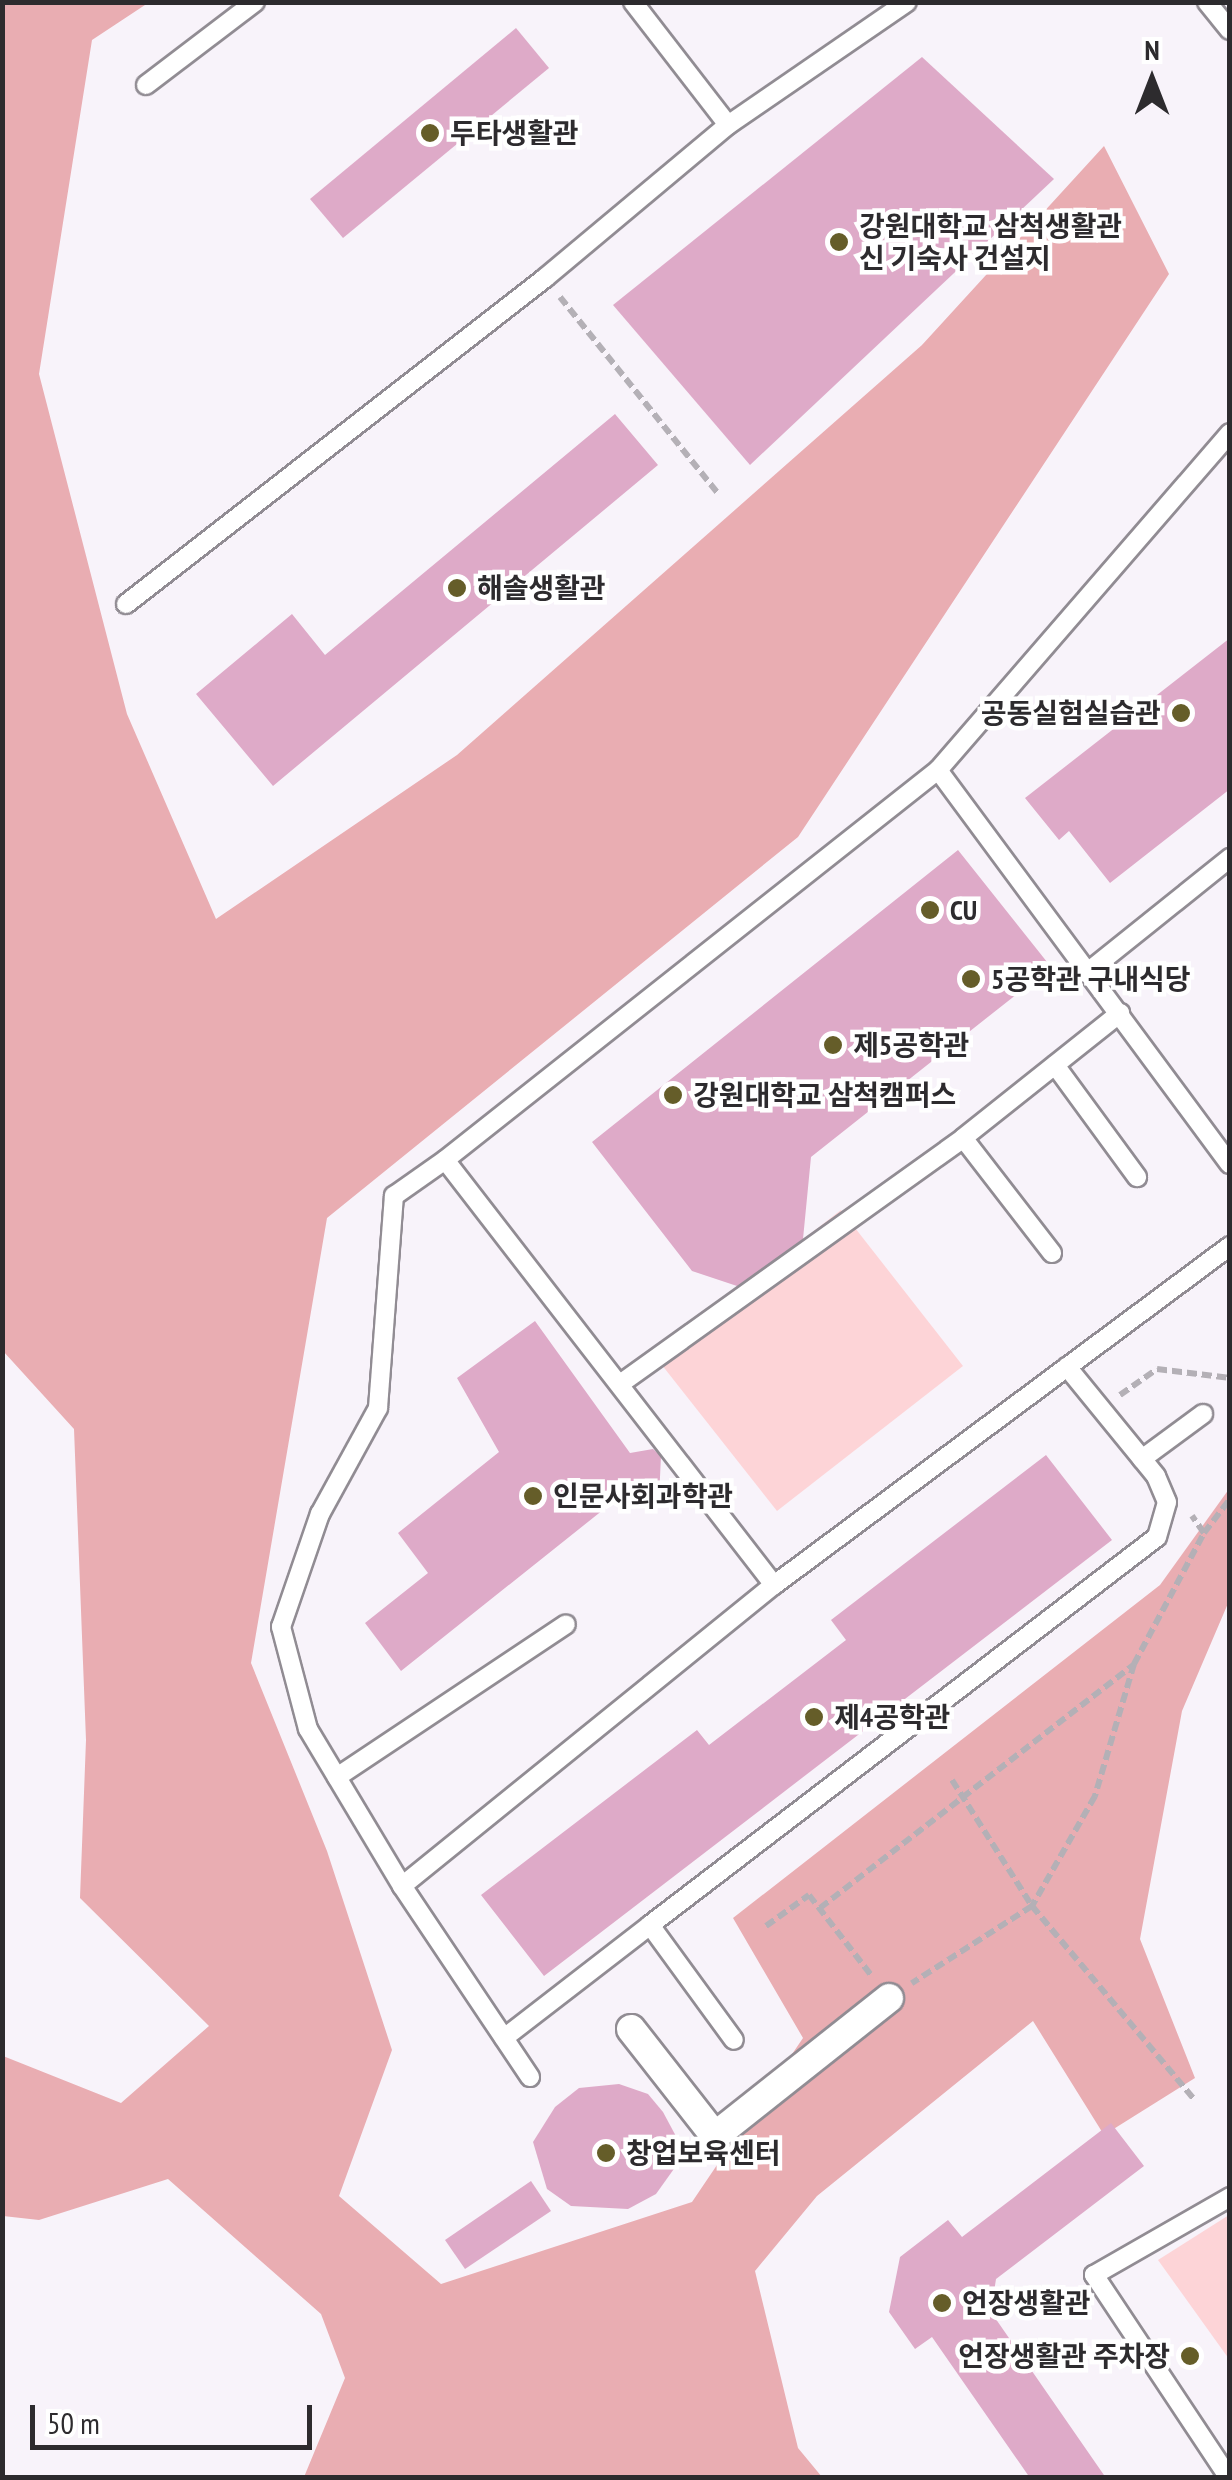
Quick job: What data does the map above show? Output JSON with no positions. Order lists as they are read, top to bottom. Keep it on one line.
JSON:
{"places":["두타생활관","강원대학교 삼척생활관 신 기숙사 건설지","해솔생활관","공동실험실습관","CU","5공학관 구내식당","제5공학관","강원대학교 삼척캠퍼스","인문사회과학관","제4공학관","창업보육센터","언장생활관","언장생활관 주차장"],"scale_bar":"50 m","north":"top"}
